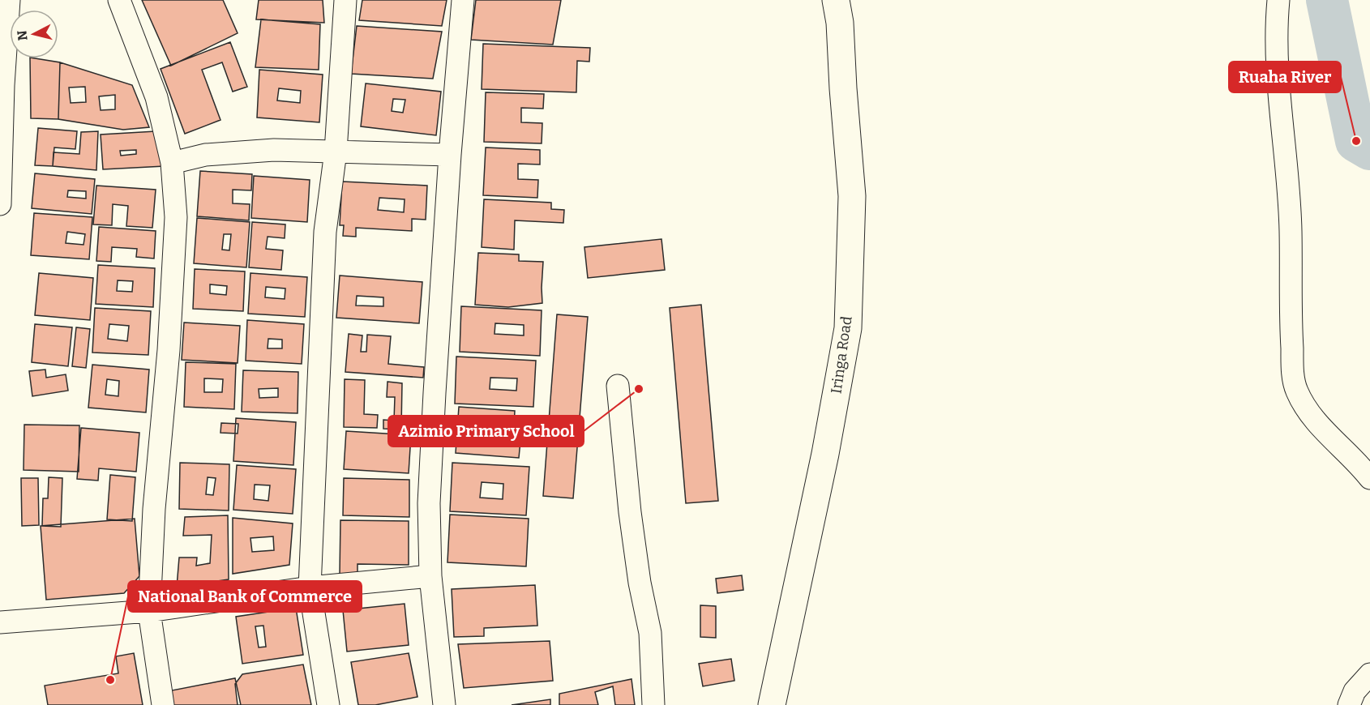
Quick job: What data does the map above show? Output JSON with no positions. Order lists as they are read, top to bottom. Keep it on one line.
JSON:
{"streets":{"highway":["Iringa Road"]},"places":["Ruaha River","Azimio Primary School","National Bank of Commerce"],"north":"left"}
